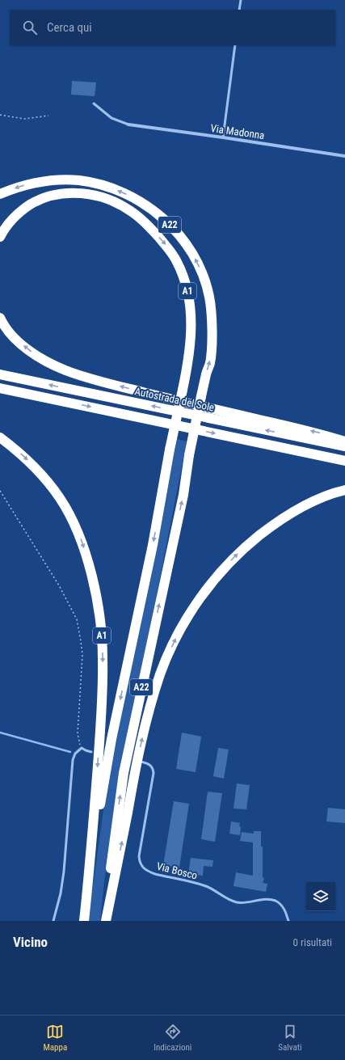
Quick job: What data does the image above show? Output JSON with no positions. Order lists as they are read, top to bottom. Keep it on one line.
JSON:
{"streets":{"highway":["A22","A1","Autostrada del Sole"],"street":["Via Madonna"],"lane":["Via Bosco"]},"page":{"search":"Cerca qui","heading":["Vicino","0 risultati"],"nav":["Mappa","Indicazioni","Salvati"]}}
